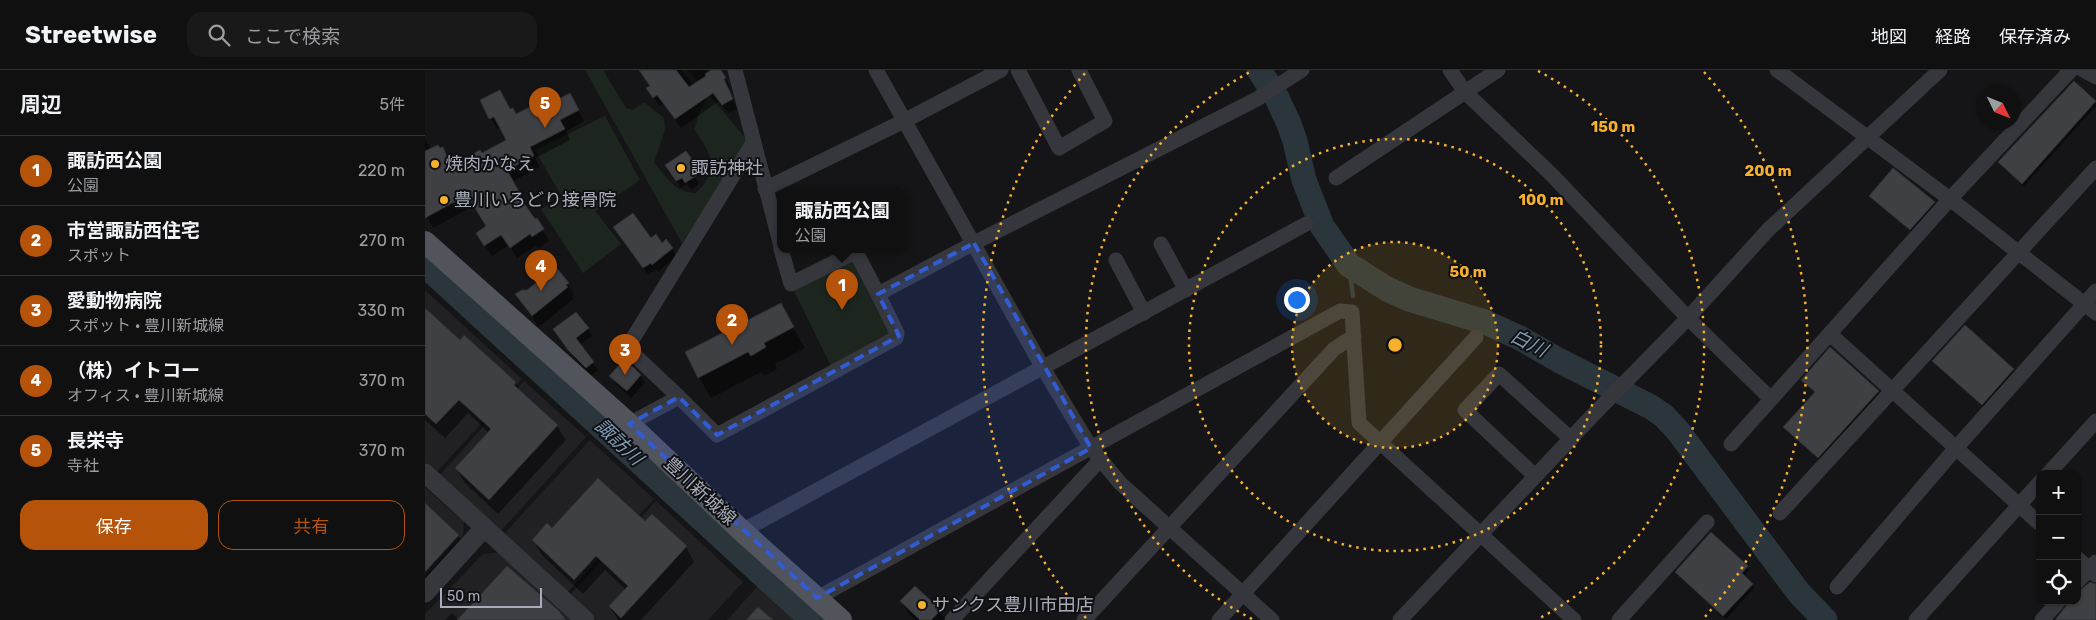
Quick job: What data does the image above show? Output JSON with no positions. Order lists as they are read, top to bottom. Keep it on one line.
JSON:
{"streets":{"main road":["豊川新城線"]},"water":["白川","諏訪川"],"places":["焼肉かなえ","諏訪神社","豊川いろどり接骨院","サンクス豊川市田店"],"scale_bar":"50 m","north":"bottom right","page":{"header":"Streetwise","search":"ここで検索","nav":["地図","経路","保存済み"],"heading":["周辺","5件"],"pins":["5","4","1","2","3"],"list":[{"mark":"1","name":"諏訪西公園","note":"公園","value":"220 m"},{"mark":"2","name":"市営諏訪西住宅","note":"スポット","value":"270 m"},{"mark":"3","name":"愛動物病院","note":"スポット · 豊川新城線","value":"330 m"},{"mark":"4","name":"（株）イトコー","note":"オフィス · 豊川新城線","value":"370 m"},{"mark":"5","name":"長栄寺","note":"寺社","value":"370 m"}],"popup":["諏訪西公園","公園"],"map_buttons":["+","−"],"buttons":["保存","共有"],"scale":"50 m"},"rings":["150 m","200 m","100 m","50 m"]}
